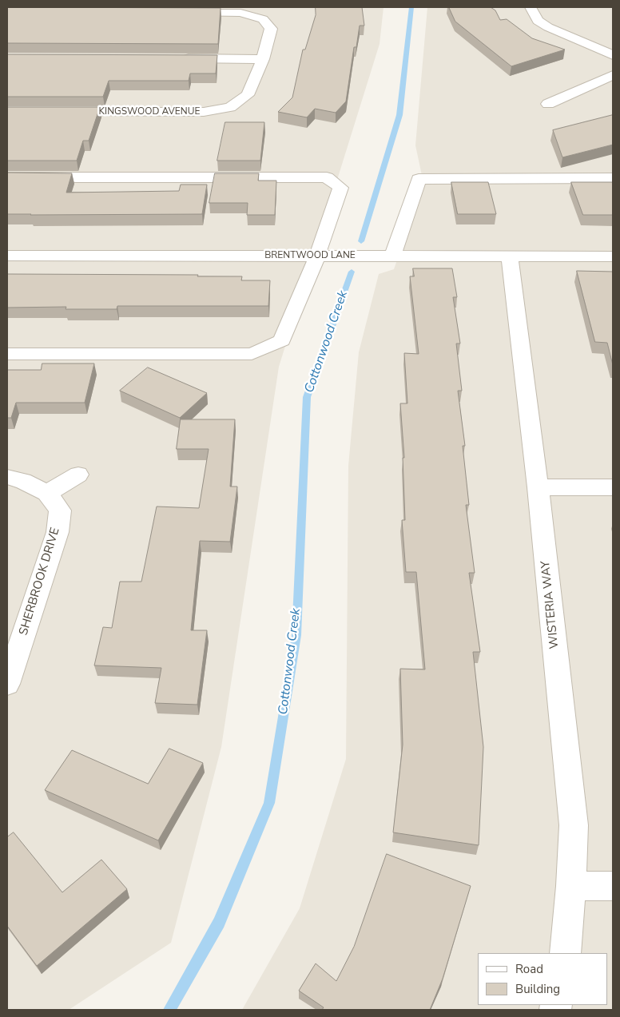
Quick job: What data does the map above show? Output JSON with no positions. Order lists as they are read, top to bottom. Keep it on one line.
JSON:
{"streets":{"street":["KINGSWOOD AVENUE","BRENTWOOD LANE","SHERBROOK DRIVE","WISTERIA WAY"]},"crossings":[["BRENTWOOD LANE","WISTERIA WAY"]],"water":["Cottonwood Creek"],"legend":["Road","Building"]}
